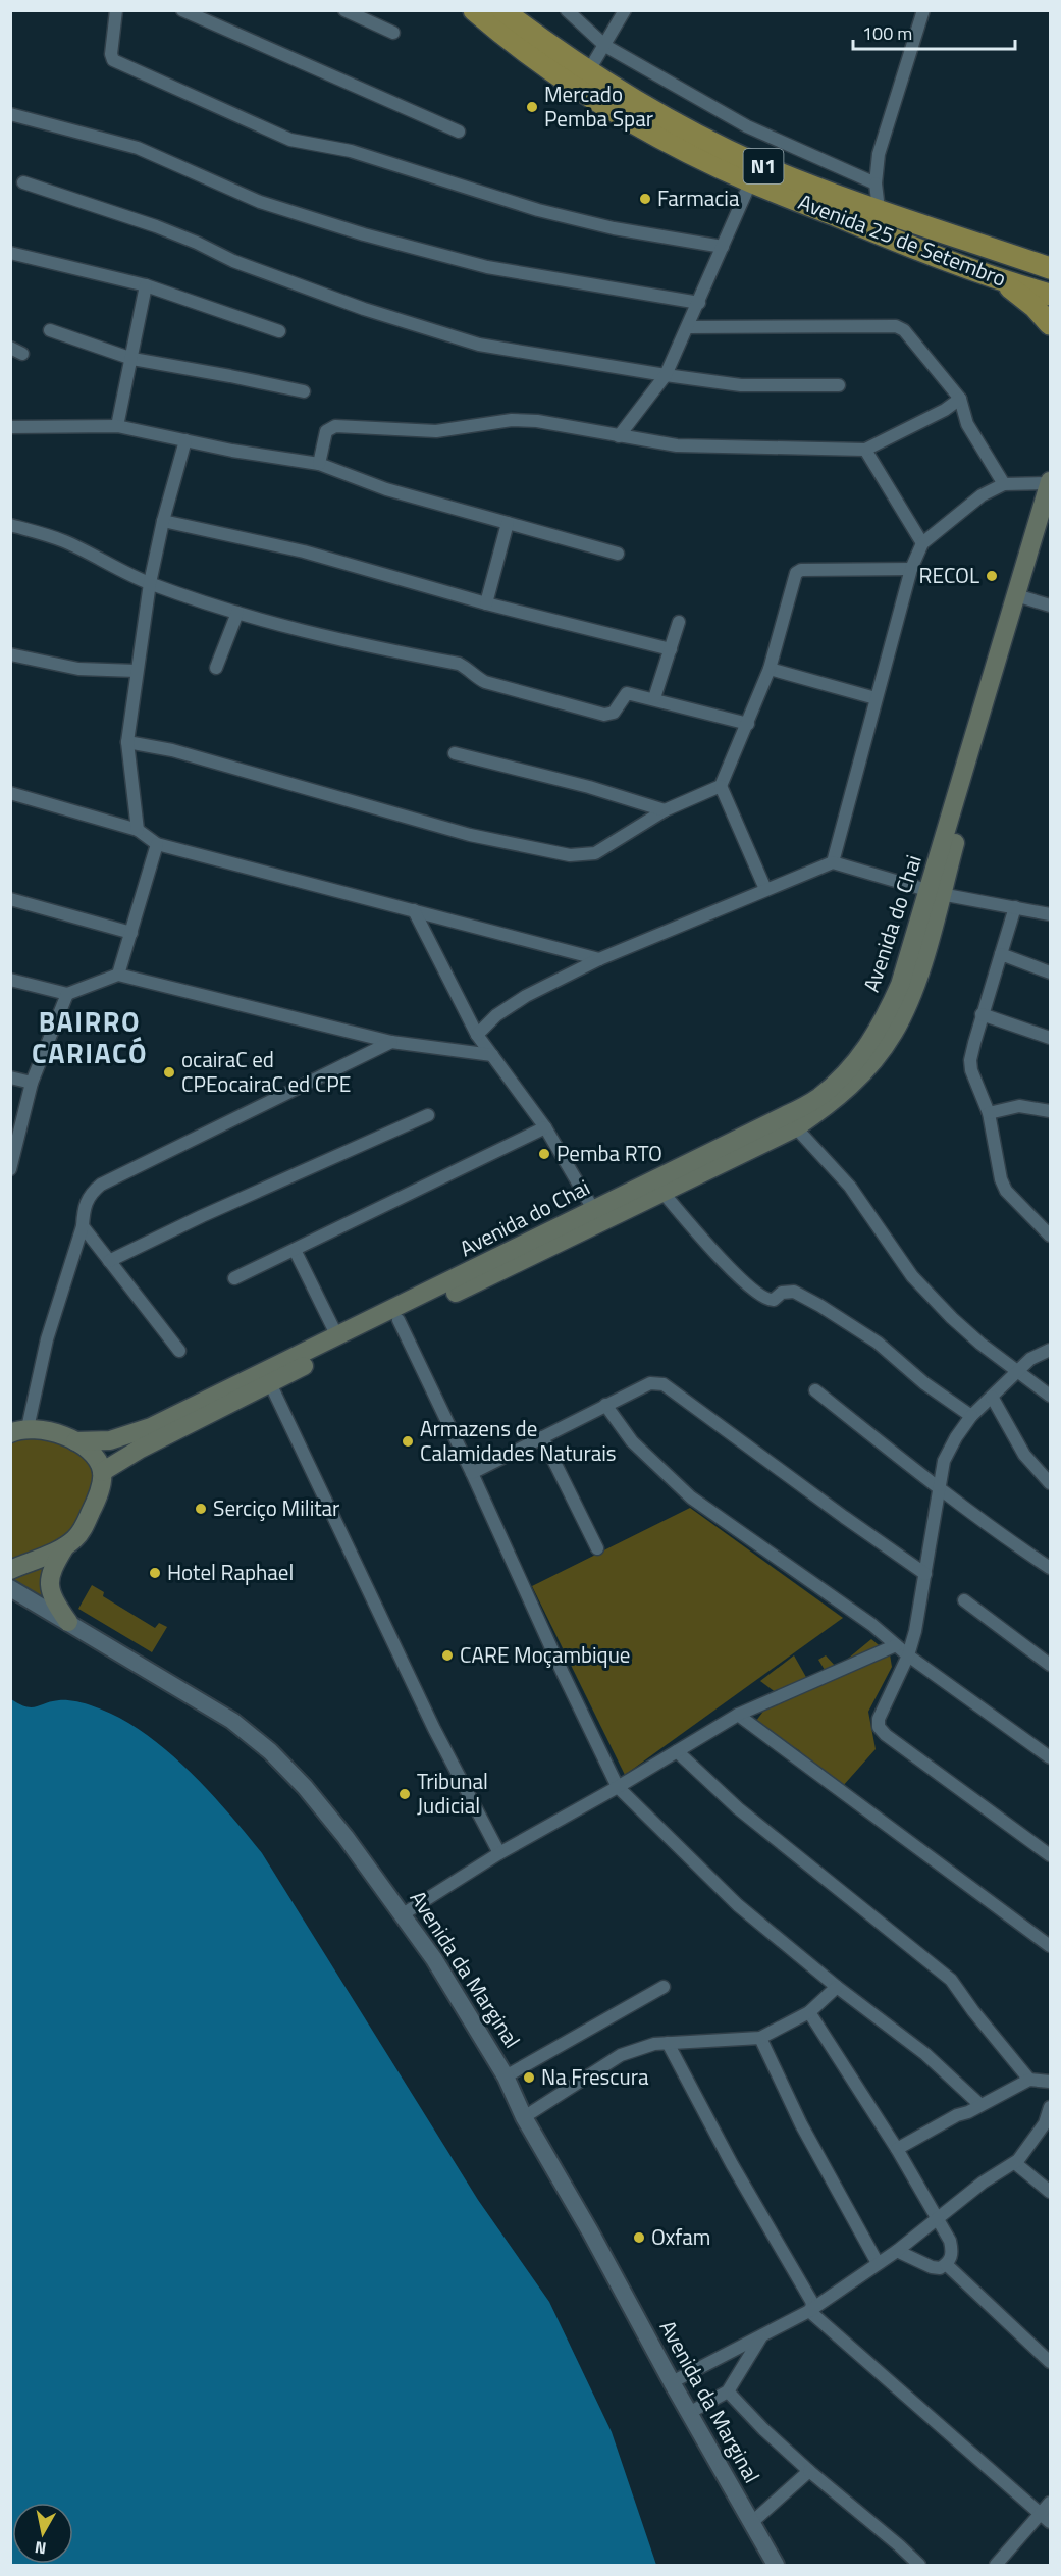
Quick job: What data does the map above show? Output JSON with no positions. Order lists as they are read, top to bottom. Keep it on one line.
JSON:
{"streets":{"highway":["N1","Avenida 25 de Setembro"],"main road":["Avenida do Chai"],"street":["Avenida da Marginal"]},"districts":["BAIRRO CARIACÓ"],"places":["Mercado Pemba Spar","Farmacia","RECOL","ocairaC ed CPEocairaC ed CPE","Pemba RTO","Armazens de Calamidades Naturais","Serciço Militar","Hotel Raphael","CARE Moçambique","Tribunal Judicial","Na Frescura","Oxfam"],"scale_bar":"100 m","north":"bottom"}
